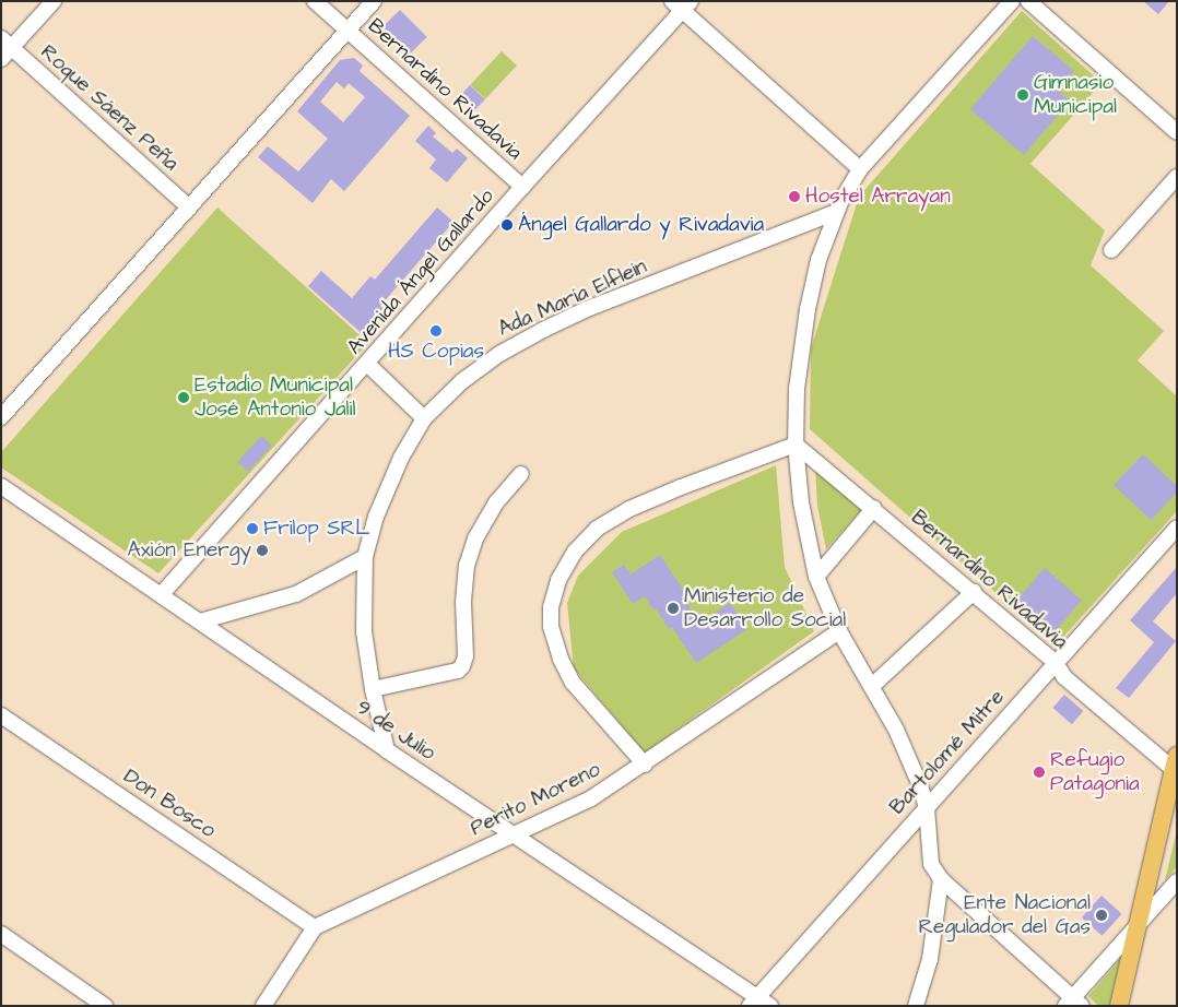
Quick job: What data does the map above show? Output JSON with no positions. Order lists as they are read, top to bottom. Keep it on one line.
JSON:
{"streets":{"street":["Bernardino Rivadavia","Roque Sáenz Peña","Avenida Ángel Gallardo","Ada María Elflein","9 de Julio","Bartolomé Mitre","Perito Moreno","Don Bosco"]},"crossings":[["Bernardino Rivadavia","Avenida Ángel Gallardo"],["Bernardino Rivadavia","Bartolomé Mitre"],["Avenida Ángel Gallardo","9 de Julio"],["Ada María Elflein","9 de Julio"],["9 de Julio","Bartolomé Mitre"],["9 de Julio","Perito Moreno"],["Perito Moreno","Don Bosco"]],"places":["Gimnasio Municipal","Hostel Arrayan","Ángel Gallardo y Rivadavia","HS Copias","Estadio Municipal José Antonio Jalil","Frilop SRL","Axión Energy","Ministerio de Desarrollo Social","Refugio Patagonia","Ente Nacional Regulador del Gas"]}
